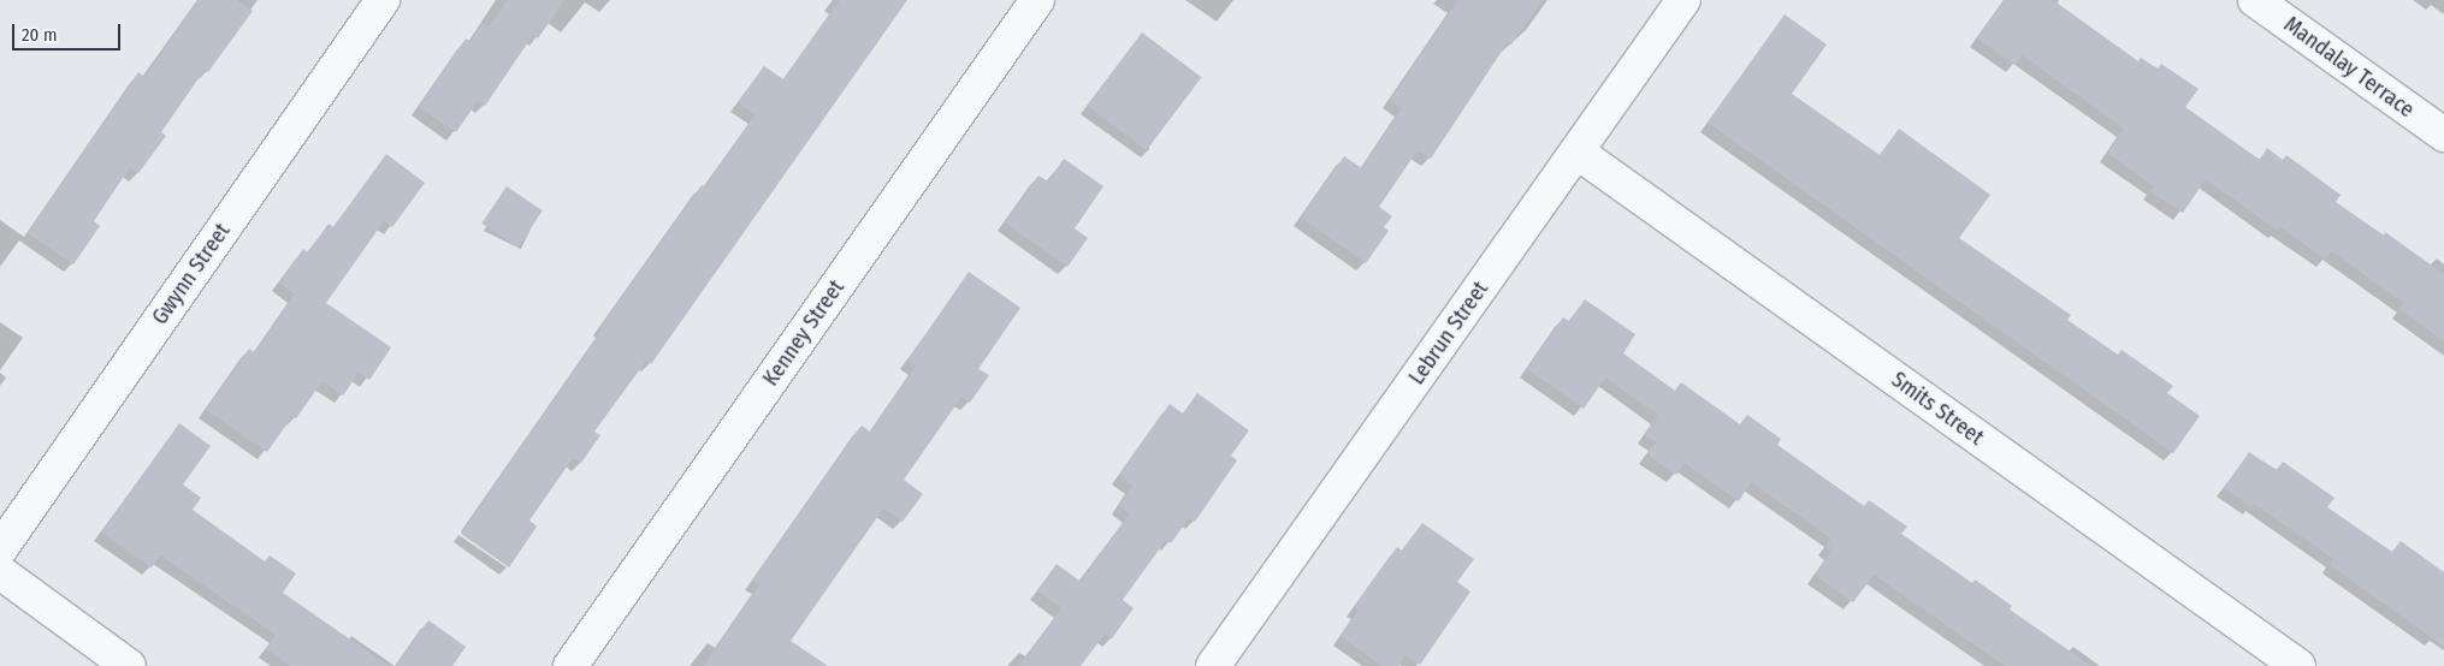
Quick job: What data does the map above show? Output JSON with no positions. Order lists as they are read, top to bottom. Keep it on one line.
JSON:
{"streets":{"street":["Mandalay Terrace","Gwynn Street","Kenney Street","Lebrun Street","Smits Street"]},"crossings":[["Lebrun Street","Smits Street"]],"scale_bar":"20 m"}
